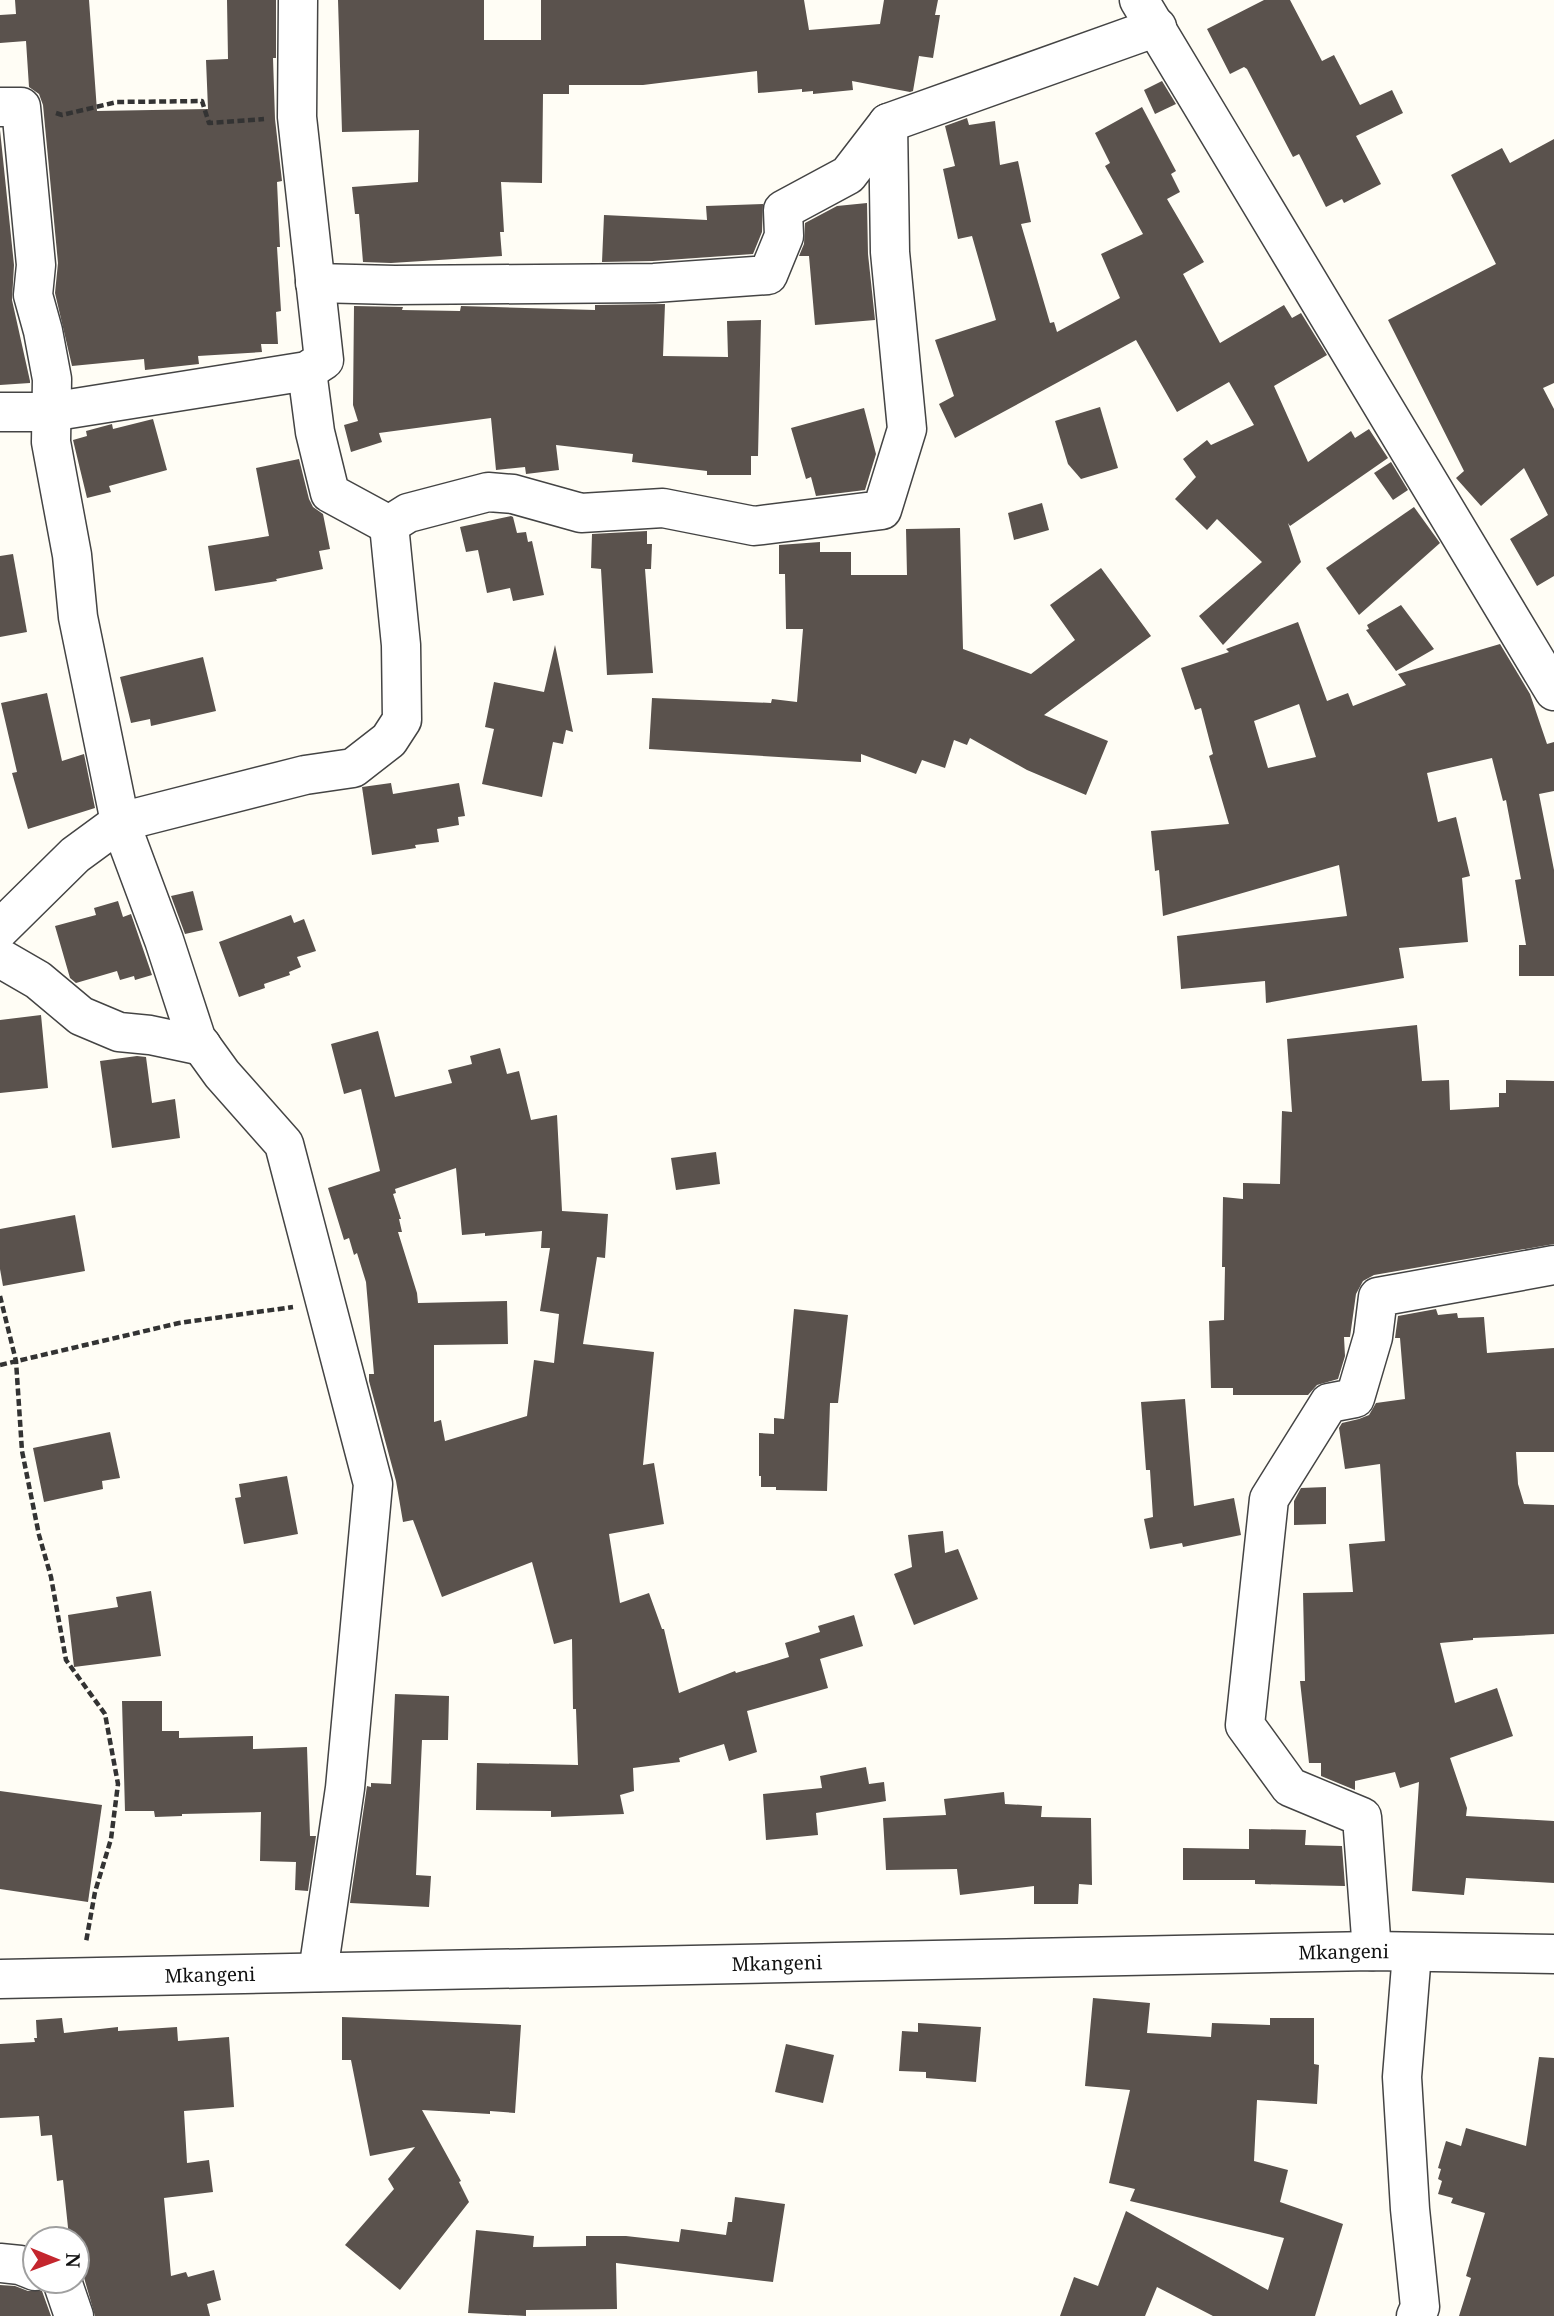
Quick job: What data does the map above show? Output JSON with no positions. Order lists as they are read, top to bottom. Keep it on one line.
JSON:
{"streets":{"street":["Mkangeni"]},"north":"right"}
